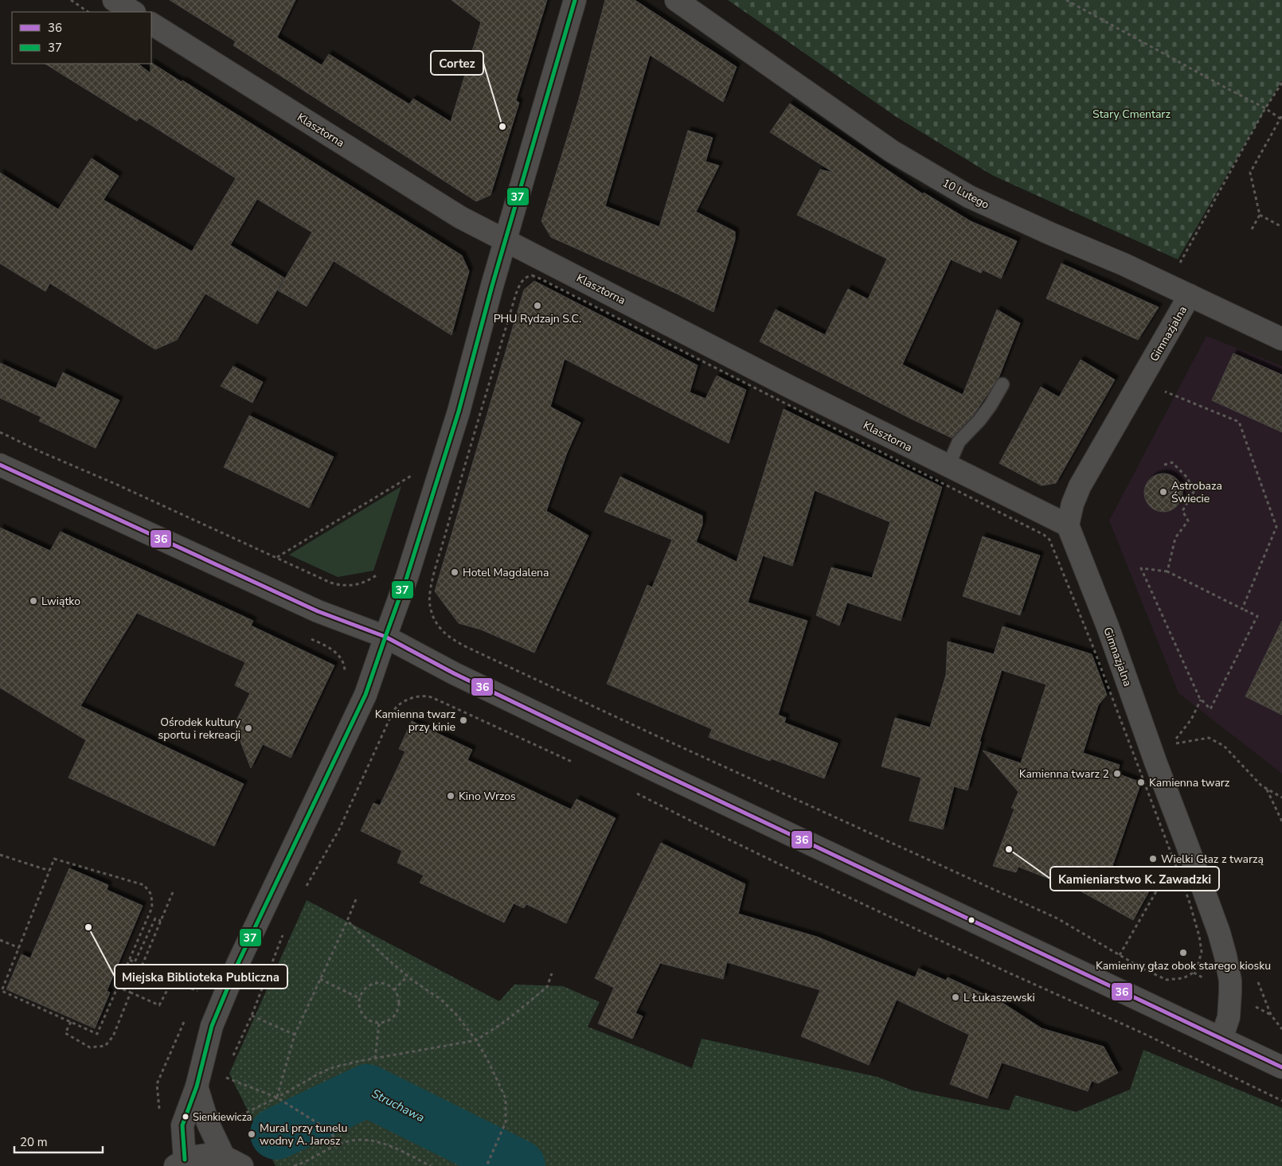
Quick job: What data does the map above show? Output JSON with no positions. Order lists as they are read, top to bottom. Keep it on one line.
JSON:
{"streets":{"street":["Klasztorna","10 Lutego","Gimnazjalna"]},"crossings":[["Klasztorna","Gimnazjalna"],["10 Lutego","Gimnazjalna"]],"water":["Struchawa"],"parks":["Stary Cmentarz"],"places":["Cortez","PHU Rydzajn S.C.","Astrobaza Świecie","Hotel Magdalena","Lwiątko","Kamienna twarz przy kinie","Ośrodek kultury sportu i rekreacji","Kamienna twarz 2","Kamienna twarz","Kino Wrzos","Kamieniarstwo K. Zawadzki","Wielki Głaz z twarzą","Miejska Biblioteka Publiczna","Kamienny głaz obok starego kiosku","L Łukaszewski","Sienkiewicza","Mural przy tunelu wodny A. Jarosz"],"lines":["transit line 37","transit line 36"],"legend":["36","37"],"scale_bar":"20 m"}
